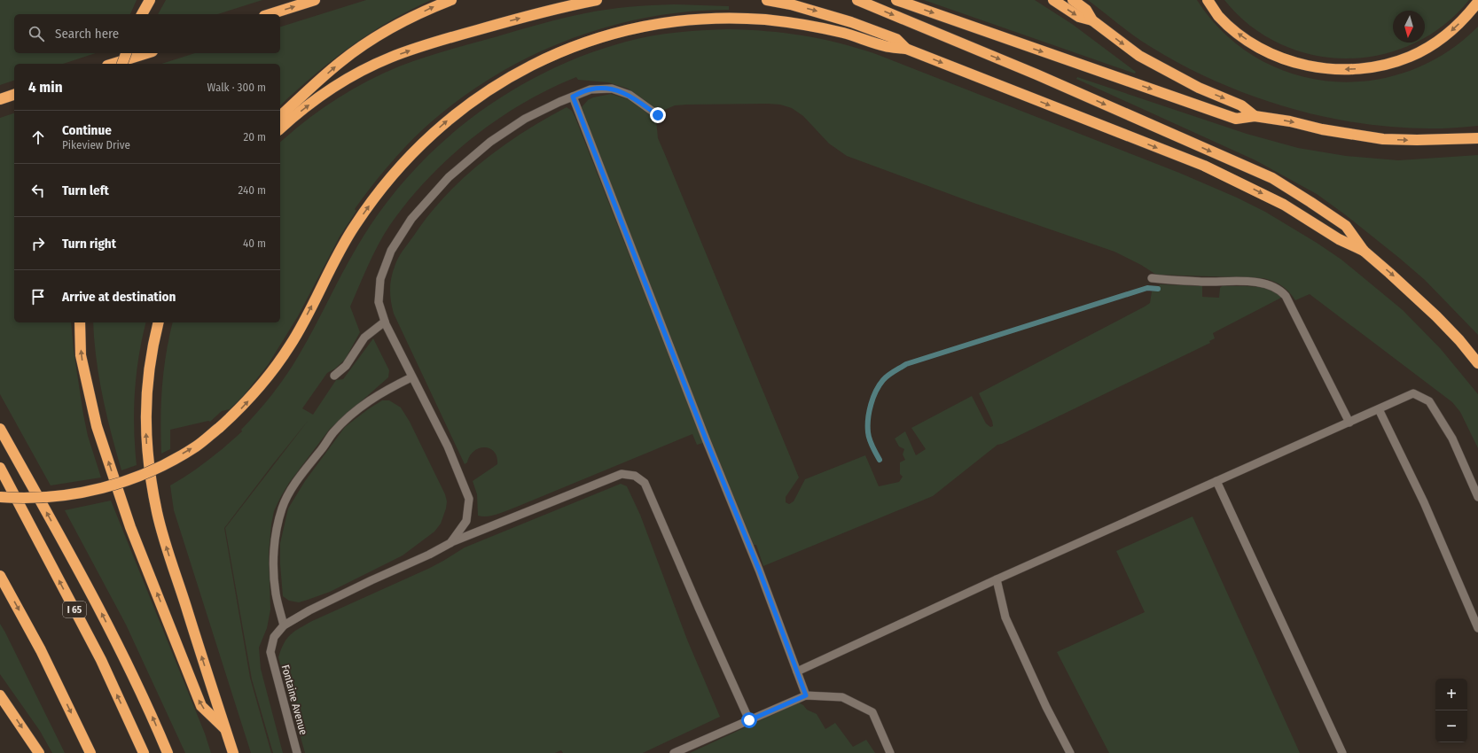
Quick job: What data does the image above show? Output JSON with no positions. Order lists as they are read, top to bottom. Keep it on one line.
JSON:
{"streets":{"highway":["I 65"],"lane":["Fontaine Avenue"]},"north":"bottom","page":{"search":"Search here","heading":["4 min","Walk · 300 m"],"list":[["Continue","Pikeview Drive","20 m"],["Turn left","240 m"],["Turn right","40 m"],"Arrive at destination"],"map_buttons":["+","−"]}}
